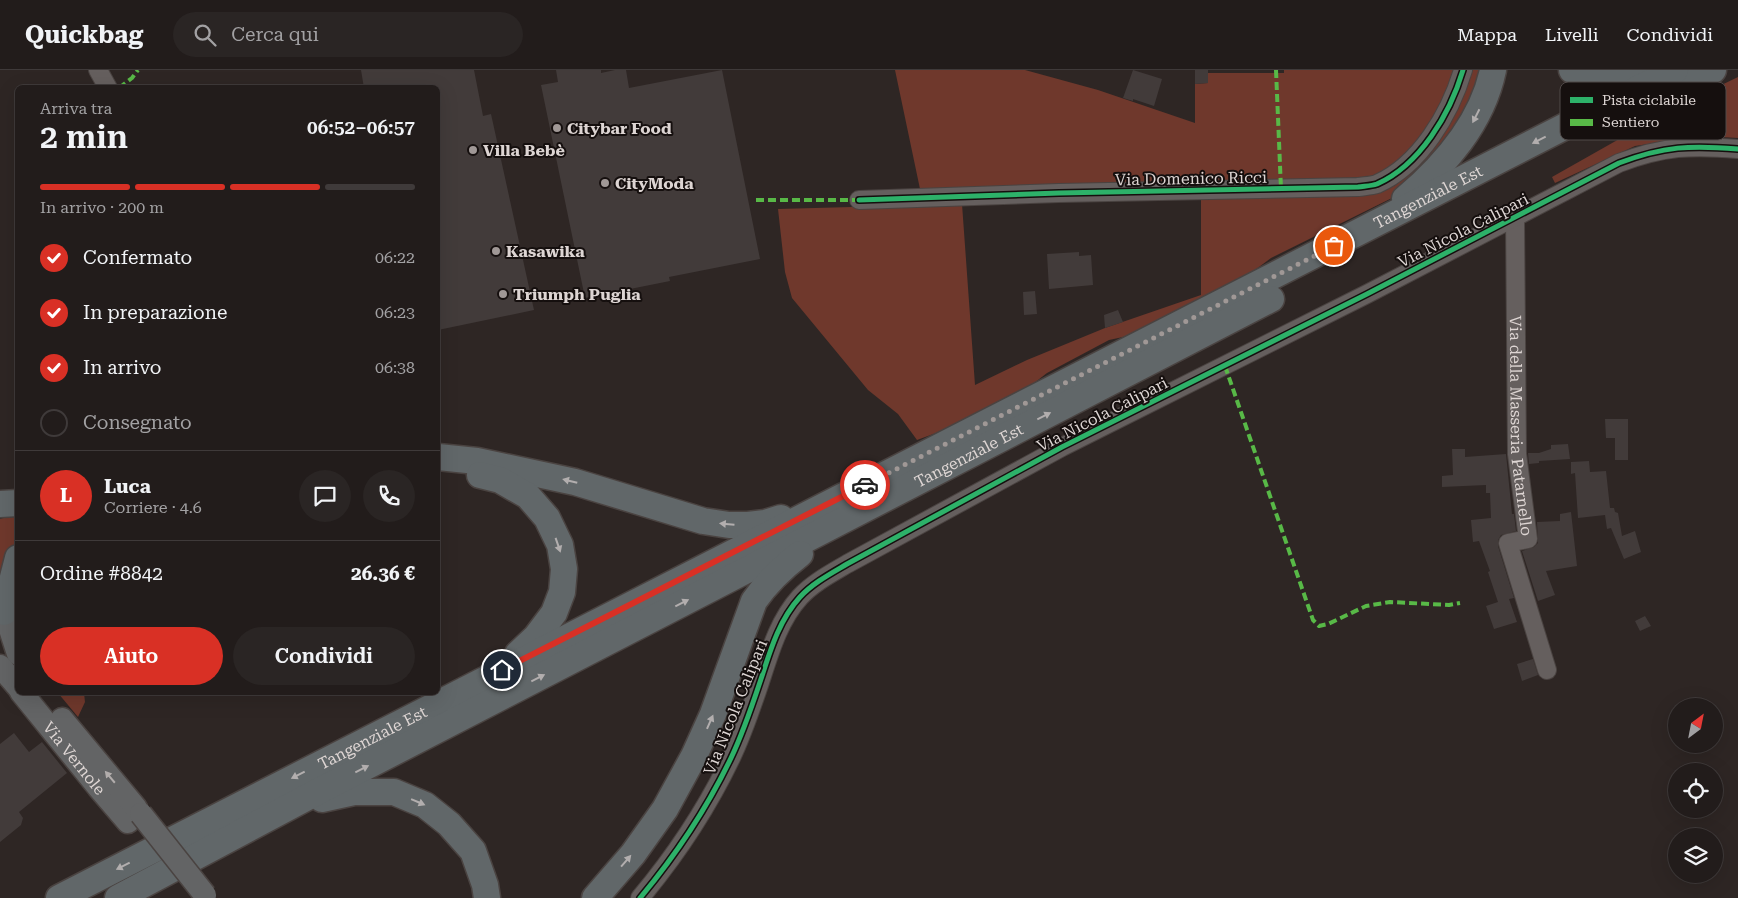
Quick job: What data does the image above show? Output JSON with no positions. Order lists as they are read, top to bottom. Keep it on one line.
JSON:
{"streets":{"highway":["Tangenziale Est"],"main road":["Via Vernole"],"street":["Via Domenico Ricci","Via Nicola Calipari","Via della Masseria Patarnello"]},"crossings":[["Via Nicola Calipari","Via della Masseria Patarnello"]],"places":["Citybar Food","Villa Bebè","CityModa","Kasawika","Triumph Puglia"],"legend":["Pista ciclabile","Sentiero"],"north":"top right","page":{"header":"Quickbag","search":"Cerca qui","nav":["Mappa","Livelli","Condividi"],"heading":["2 min","Arriva tra","06:52–06:57"],"panel":["Luca","Corriere · 4.6","Ordine #8842","26.36 €"],"bar":"In arrivo · 200 m","list":[["Confermato","06:22"],["In preparazione","06:23"],["In arrivo","06:38"],"Consegnato"],"round":"L","buttons":["Aiuto","Condividi"]}}
